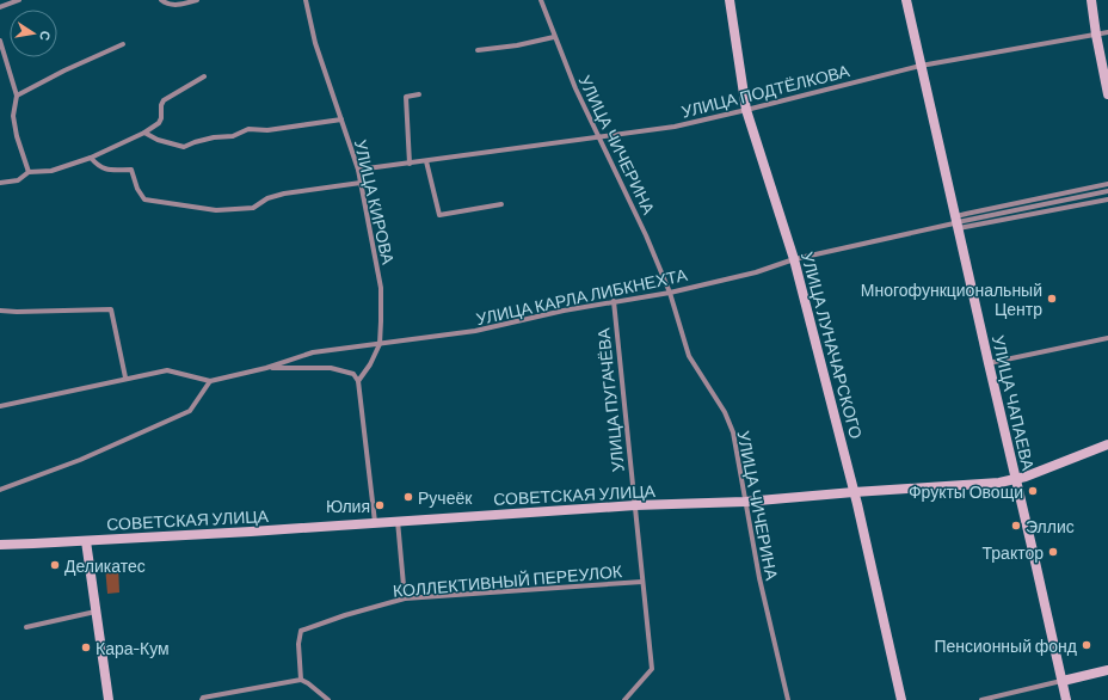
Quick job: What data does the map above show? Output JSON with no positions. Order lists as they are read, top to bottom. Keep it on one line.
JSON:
{"streets":{"main road":["УЛИЦА ЛУНАЧАРСКОГО","УЛИЦА ЧАПАЕВА","СОВЕТСКАЯ УЛИЦА"],"street":["УЛИЦА ПОДТЁЛКОВА","УЛИЦА ЧИЧЕРИНА","УЛИЦА КИРОВА","УЛИЦА КАРЛА ЛИБКНЕХТА","УЛИЦА ПУГАЧЁВА","КОЛЛЕКТИВНЫЙ ПЕРЕУЛОК"]},"crossings":[["УЛИЦА ПОДТЁЛКОВА","УЛИЦА ЧИЧЕРИНА"],["УЛИЦА ПОДТЁЛКОВА","УЛИЦА КИРОВА"],["УЛИЦА ПОДТЁЛКОВА","УЛИЦА ЛУНАЧАРСКОГО"],["УЛИЦА ПОДТЁЛКОВА","УЛИЦА ЧАПАЕВА"],["УЛИЦА ЧИЧЕРИНА","УЛИЦА КАРЛА ЛИБКНЕХТА"],["УЛИЦА ЧИЧЕРИНА","СОВЕТСКАЯ УЛИЦА"],["УЛИЦА КИРОВА","УЛИЦА КАРЛА ЛИБКНЕХТА"],["УЛИЦА КАРЛА ЛИБКНЕХТА","УЛИЦА ЛУНАЧАРСКОГО"],["УЛИЦА КАРЛА ЛИБКНЕХТА","УЛИЦА ПУГАЧЁВА"],["УЛИЦА КАРЛА ЛИБКНЕХТА","УЛИЦА ЧАПАЕВА"],["УЛИЦА ЛУНАЧАРСКОГО","СОВЕТСКАЯ УЛИЦА"],["УЛИЦА ПУГАЧЁВА","СОВЕТСКАЯ УЛИЦА"],["УЛИЦА ПУГАЧЁВА","КОЛЛЕКТИВНЫЙ ПЕРЕУЛОК"],["УЛИЦА ЧАПАЕВА","СОВЕТСКАЯ УЛИЦА"]],"places":["Многофункциональный Центр","Фрукты Овощи","Ручеёк","Юлия","Эллис","Трактор","Деликатес","Пенсионный фонд","Кара-Кум"],"north":"right"}
